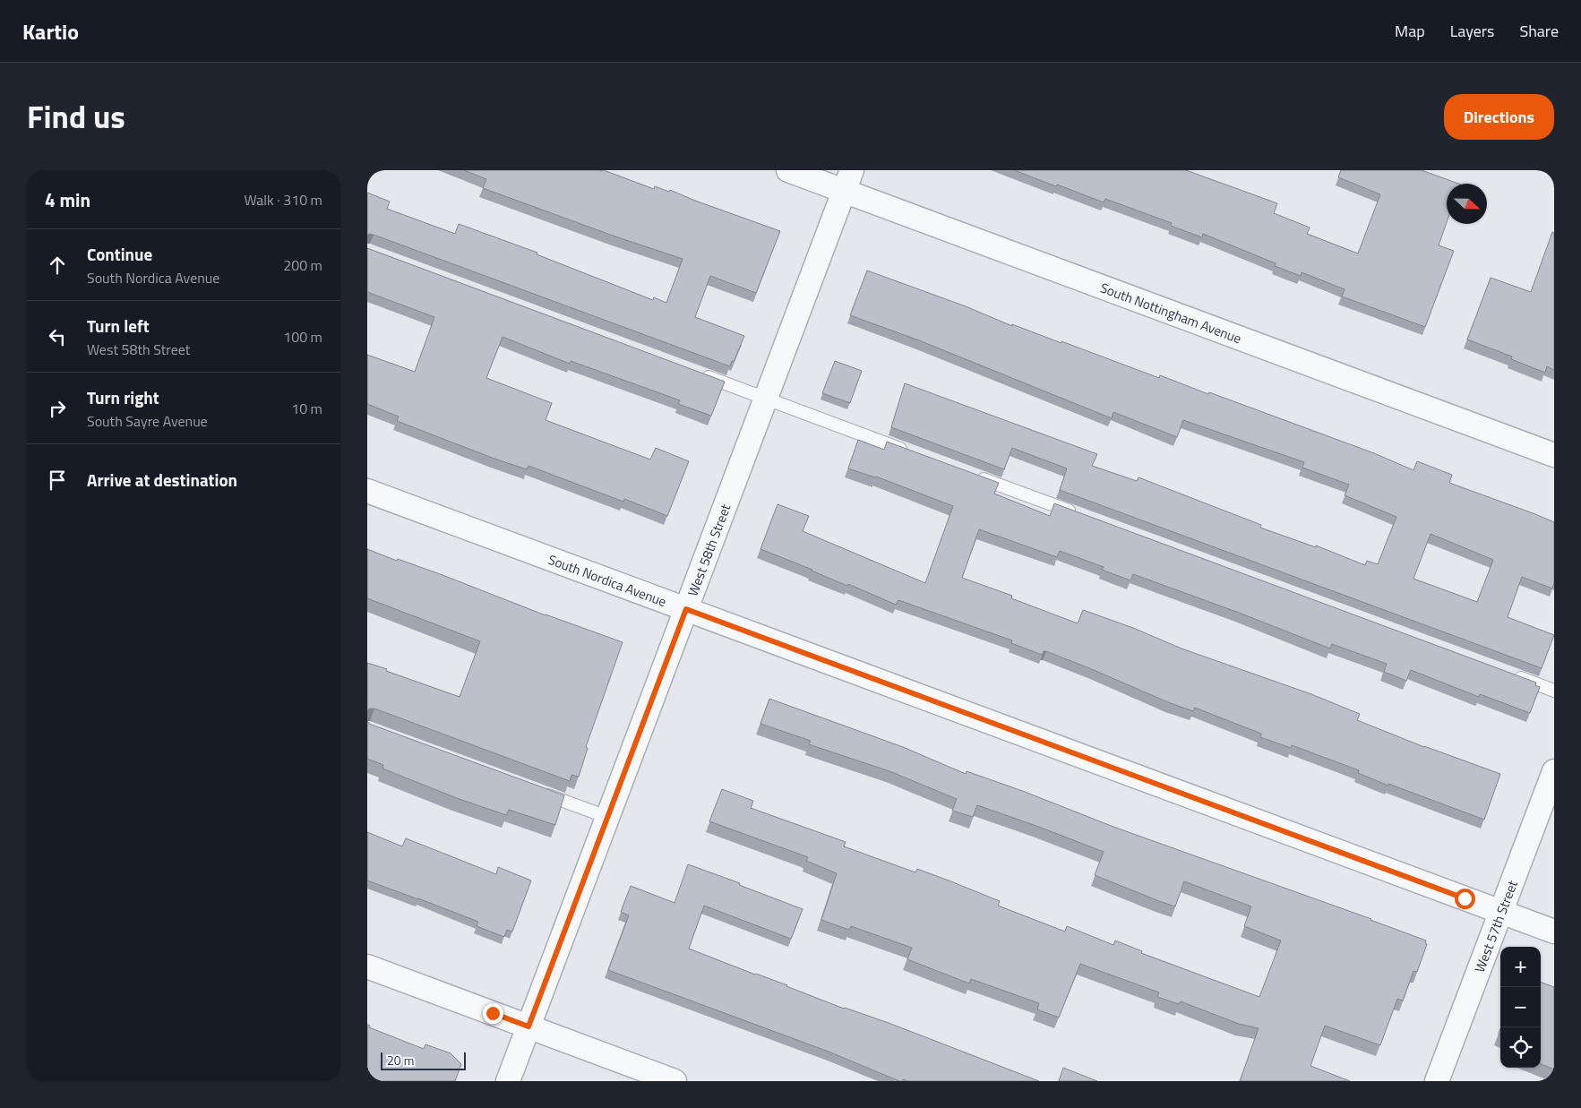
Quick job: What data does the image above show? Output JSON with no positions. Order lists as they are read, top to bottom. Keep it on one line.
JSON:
{"streets":{"street":["South Nottingham Avenue","West 58th Street","South Nordica Avenue","West 57th Street"]},"crossings":[["South Nottingham Avenue","West 58th Street"],["West 58th Street","South Nordica Avenue"],["South Nordica Avenue","West 57th Street"]],"scale_bar":"20 m","north":"right","page":{"header":"Kartio","nav":["Map","Layers","Share"],"title":"Find us","buttons":"Directions","heading":["4 min","Walk · 310 m"],"list":[["Continue","South Nordica Avenue","200 m"],["Turn left","West 58th Street","100 m"],["Turn right","South Sayre Avenue","10 m"],"Arrive at destination"],"map_buttons":["+","−"],"scale":"20 m"}}
